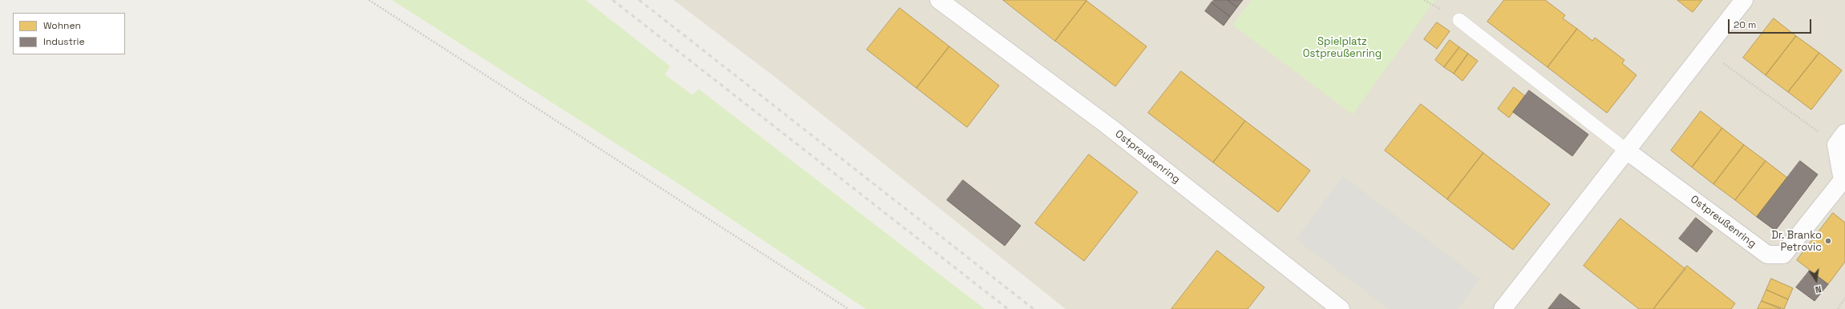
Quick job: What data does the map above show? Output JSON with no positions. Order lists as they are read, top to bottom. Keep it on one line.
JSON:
{"streets":{"street":["Ostpreußenring"]},"parks":["Spielplatz Ostpreußenring"],"places":["Dr. Branko Petrovic"],"legend":["Wohnen","Industrie"],"scale_bar":"20 m","north":"bottom"}
